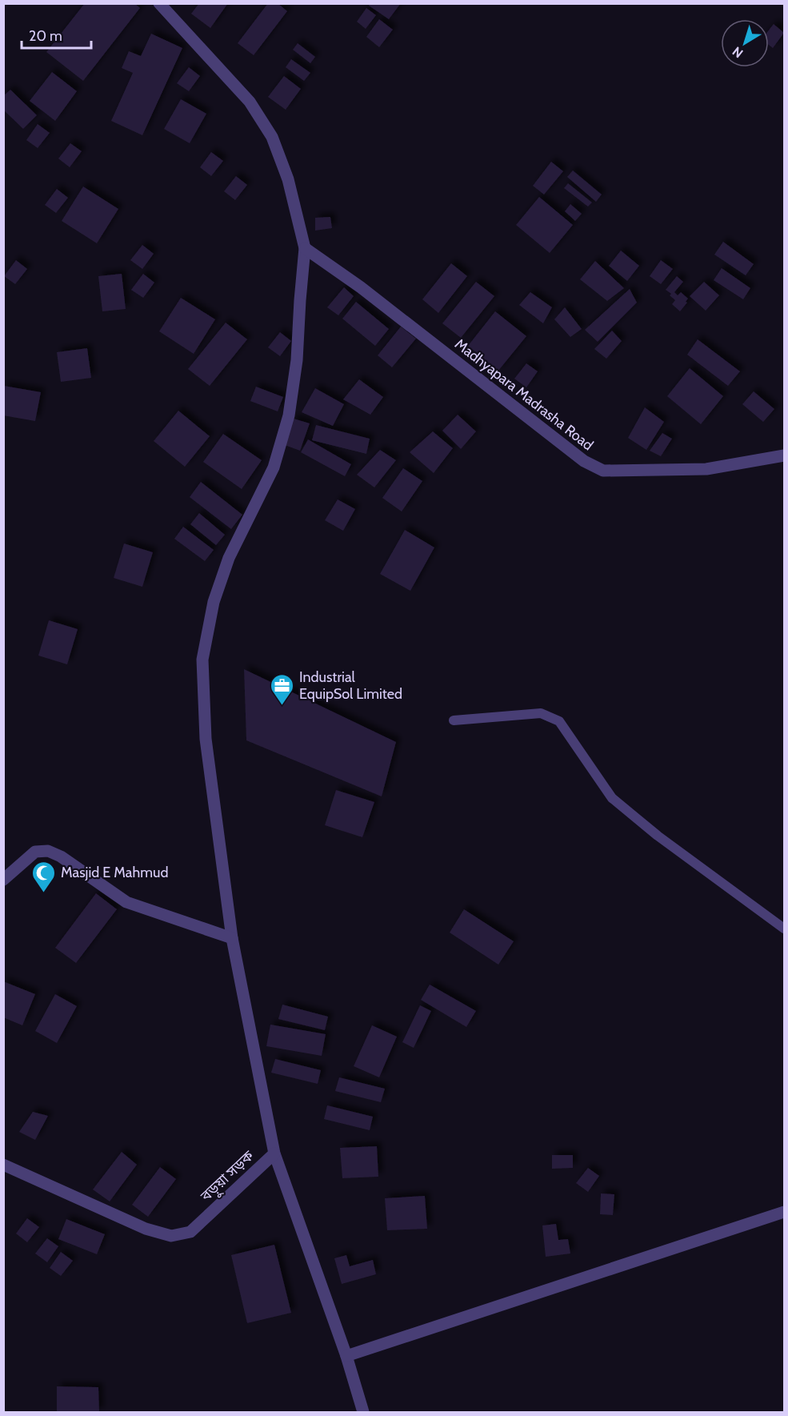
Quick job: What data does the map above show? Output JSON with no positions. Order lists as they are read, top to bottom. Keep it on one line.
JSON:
{"streets":{"street":["Madhyapara Madrasha Road","বড়ুয়া সড়ক"]},"places":{"office":["Industrial EquipSol Limited"],"mosque":["Masjid E Mahmud"]},"scale_bar":"20 m","north":"bottom left"}
